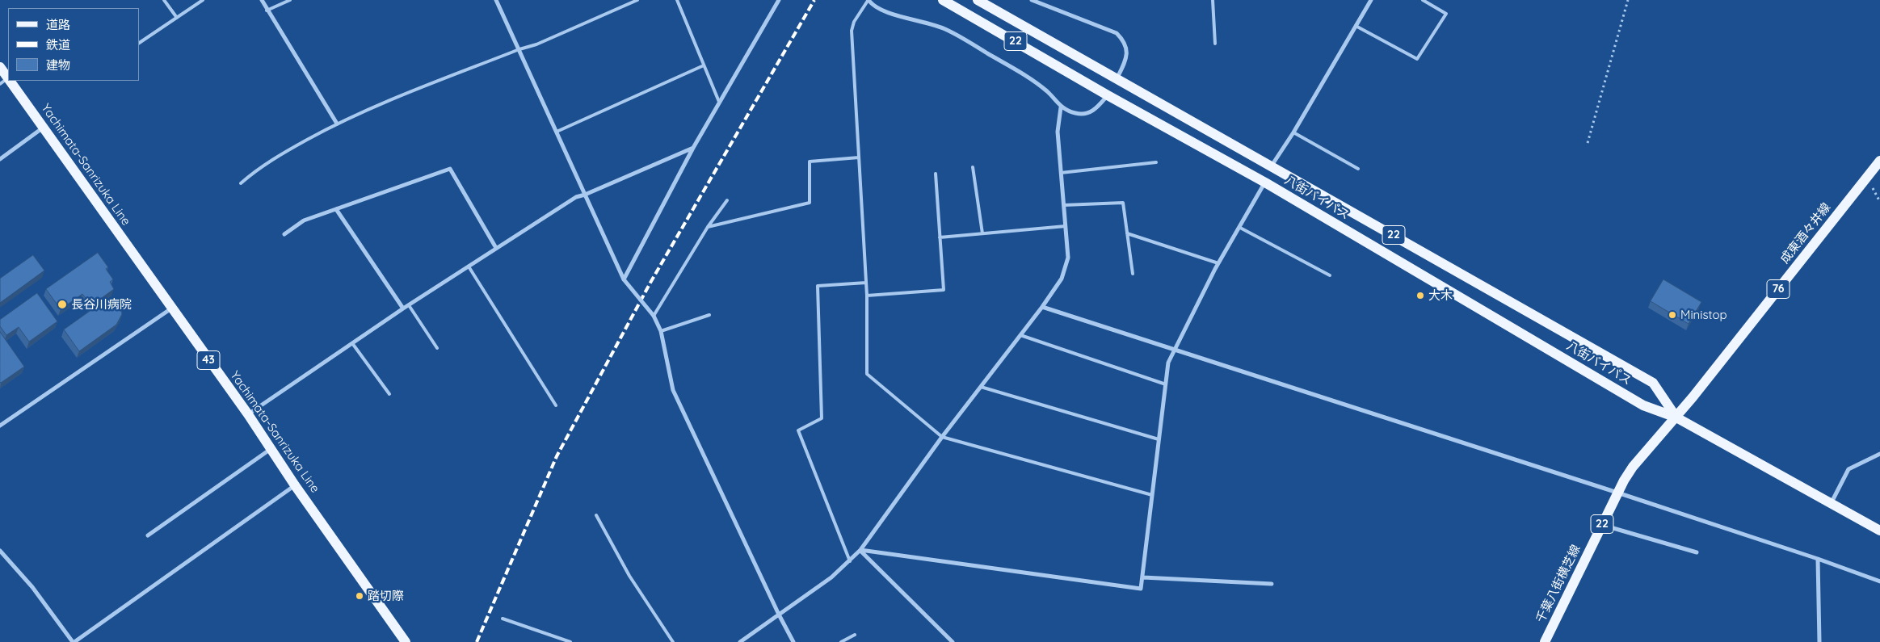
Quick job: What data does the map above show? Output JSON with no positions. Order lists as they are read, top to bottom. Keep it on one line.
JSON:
{"streets":{"main road":["22","Yachimata-Sanrizuka Line","八街バイパス","成東酒々井線","76","43","千葉八街横芝線"]},"crossings":[["八街バイパス","成東酒々井線"],["八街バイパス","千葉八街横芝線"],["成東酒々井線","千葉八街横芝線"]],"places":["大木","長谷川病院","Ministop","踏切際"],"legend":["道路","鉄道","建物"]}
